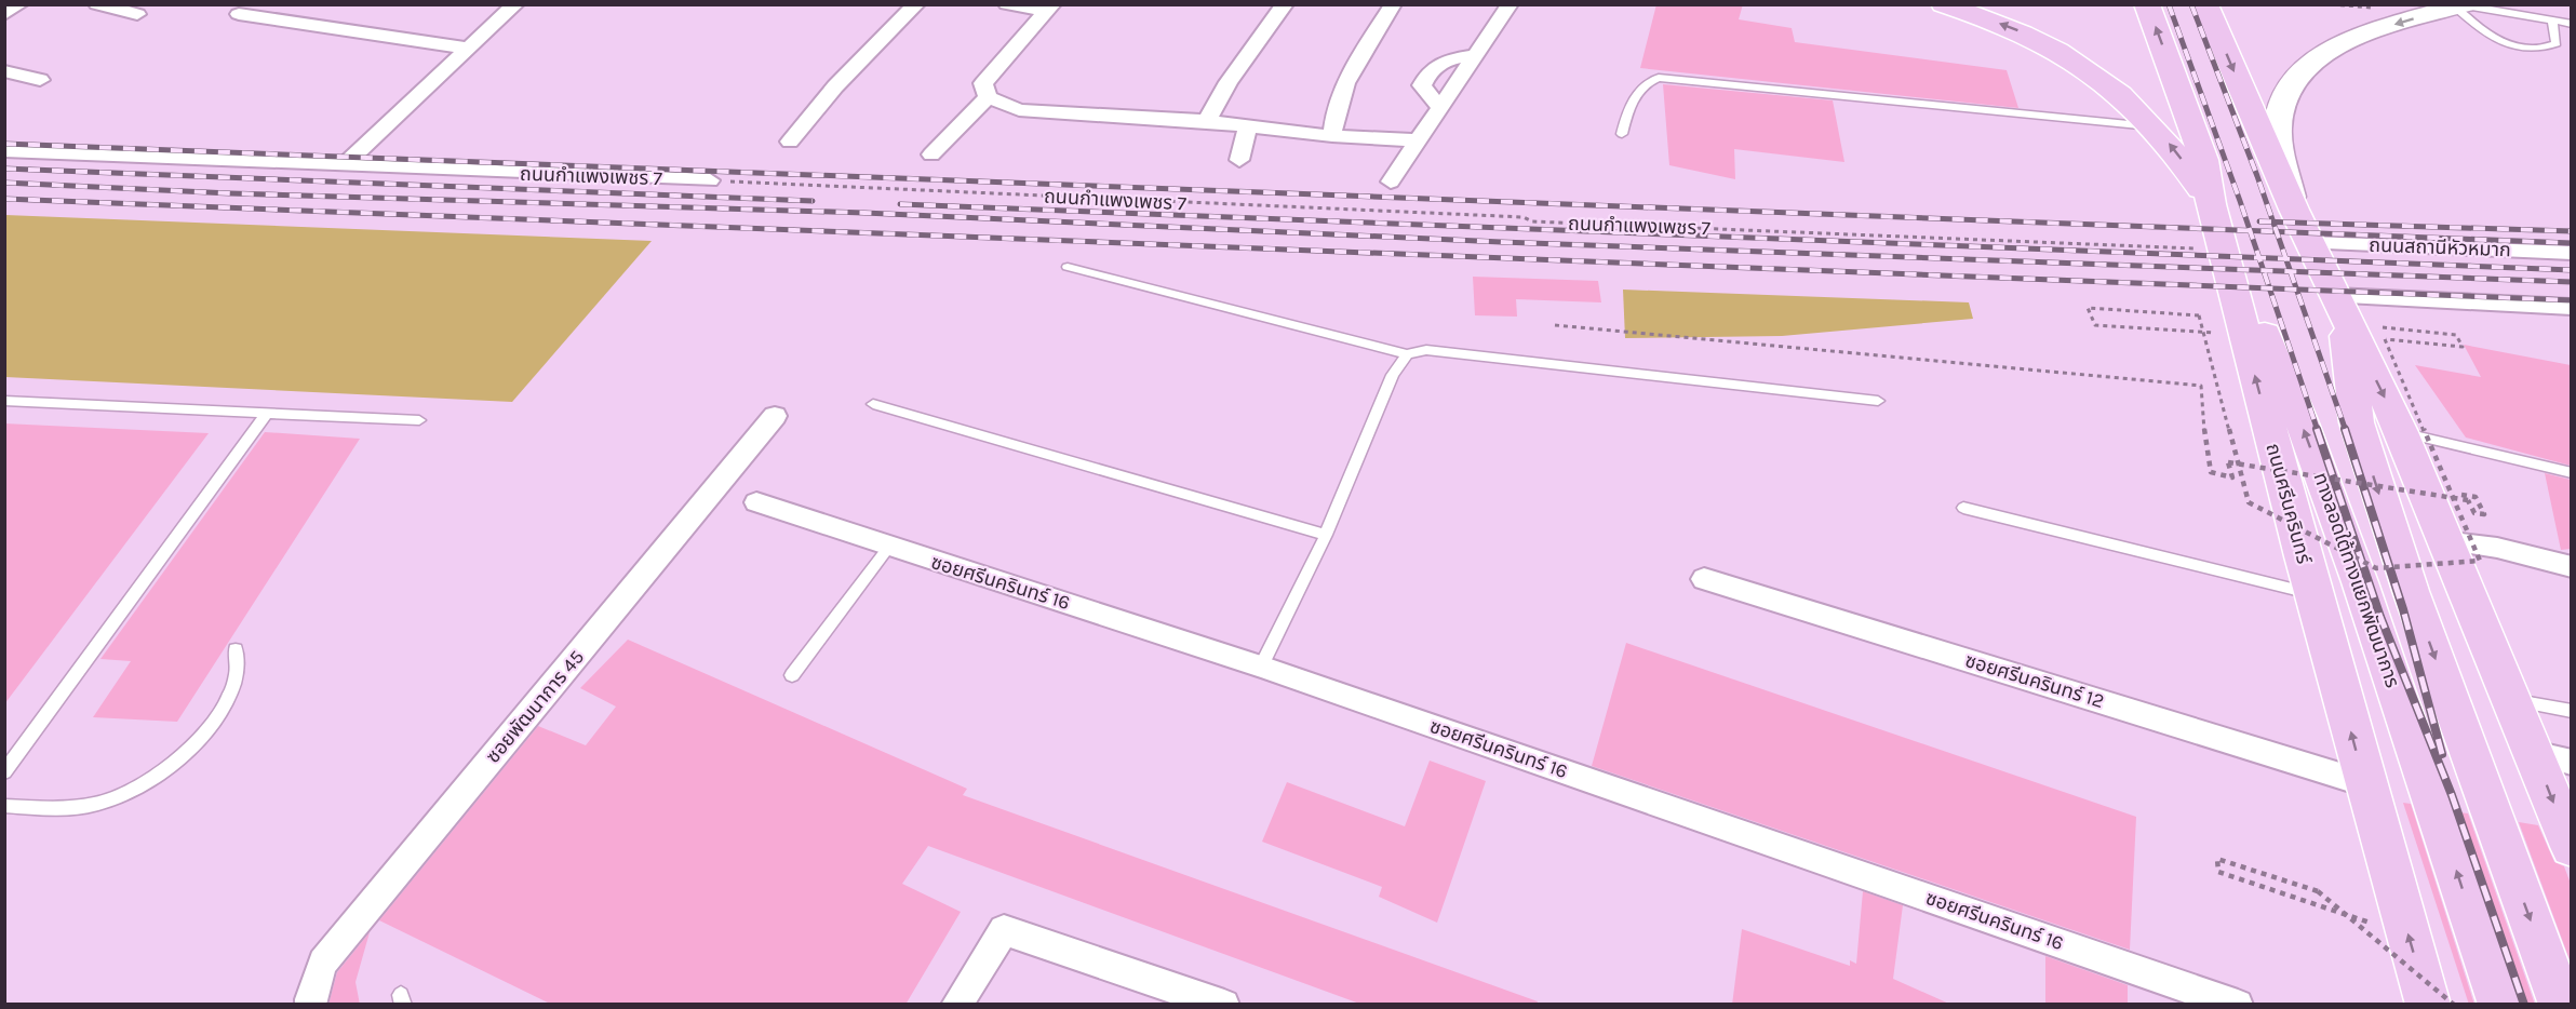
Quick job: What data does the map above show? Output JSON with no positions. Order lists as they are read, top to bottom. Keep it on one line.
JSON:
{"streets":{"main road":["ถนนศรีนครินทร์","ทางลอดใต้ทางแยกพัฒนาการ"],"street":["ถนนกำแพงเพชร 7","ถนนสถานีหัวหมาก","ซอยศรีนครินทร์ 16","ซอยศรีนครินทร์ 12","ซอยพัฒนาการ 45"]},"crossings":[["ถนนกำแพงเพชร 7","ถนนศรีนครินทร์"],["ถนนศรีนครินทร์","ทางลอดใต้ทางแยกพัฒนาการ"],["ถนนศรีนครินทร์","ซอยศรีนครินทร์ 12"]]}
